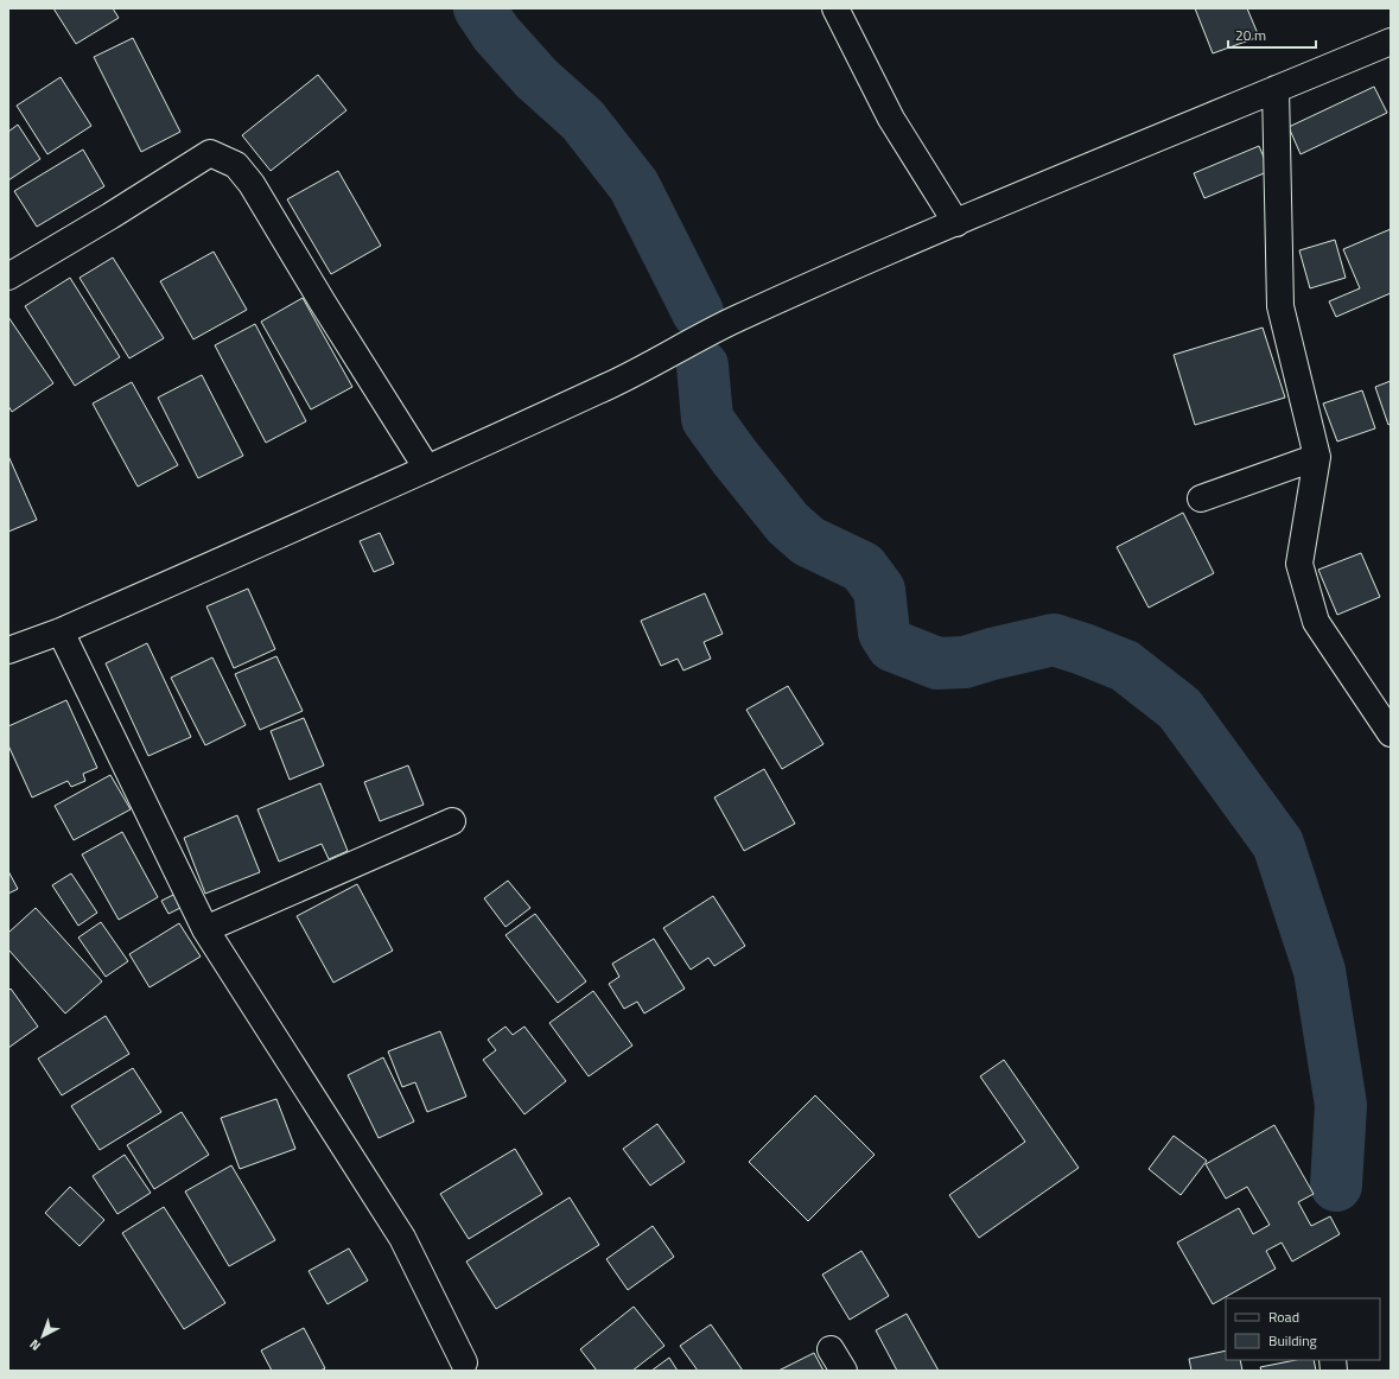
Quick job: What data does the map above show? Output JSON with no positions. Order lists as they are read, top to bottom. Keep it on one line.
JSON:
{"legend":["Road","Building"],"scale_bar":"20 m","north":"bottom left"}
